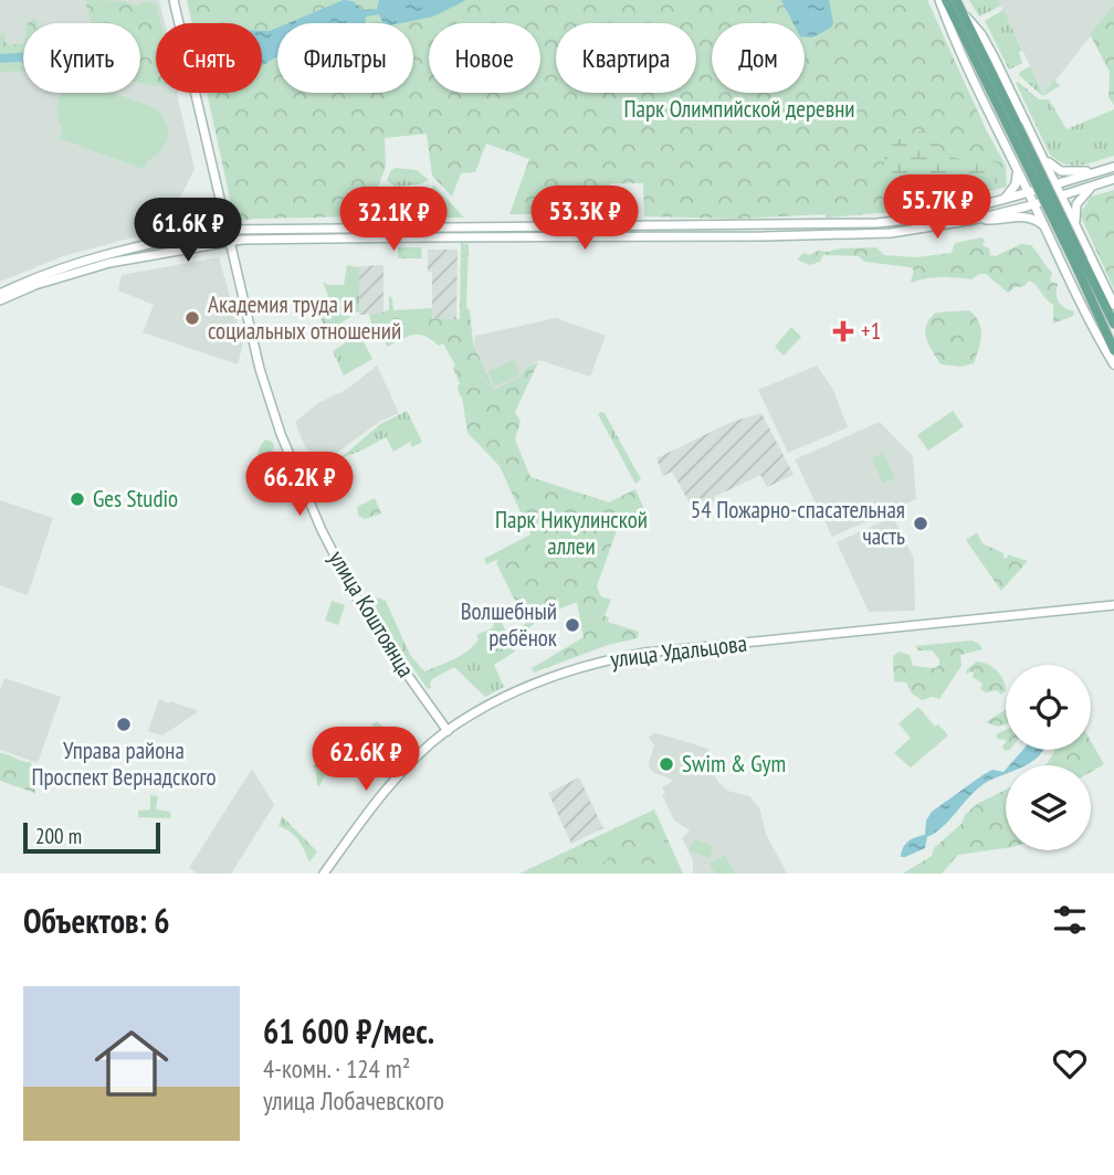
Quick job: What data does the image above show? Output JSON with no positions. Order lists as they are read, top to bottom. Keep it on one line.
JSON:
{"streets":{"main road":["улица Коштоянца","улица Удальцова"]},"crossings":[["улица Коштоянца","улица Удальцова"]],"parks":["Парк Олимпийской деревни","Парк Никулинской аллеи"],"places":{"other":["Академия труда и социальных отношений","Ges Studio","54 Пожарно-спасательная часть","Волшебный ребёнок","Управа района Проспект Вернадского","Swim & Gym"],"health":["+1"]},"scale_bar":"200 m","page":{"chip":["Купить","Снять","Фильтры","Новое","Квартира","Дом"],"price":["55.7K ₽","53.3K ₽","32.1K ₽","61.6K ₽","66.2K ₽","62.6K ₽"],"scale":"200 m","heading":"Объектов: 6","list":[{"name":"61 600 ₽/мес.","note":"4-комн. · 124 m² · улица Лобачевского"}]}}
